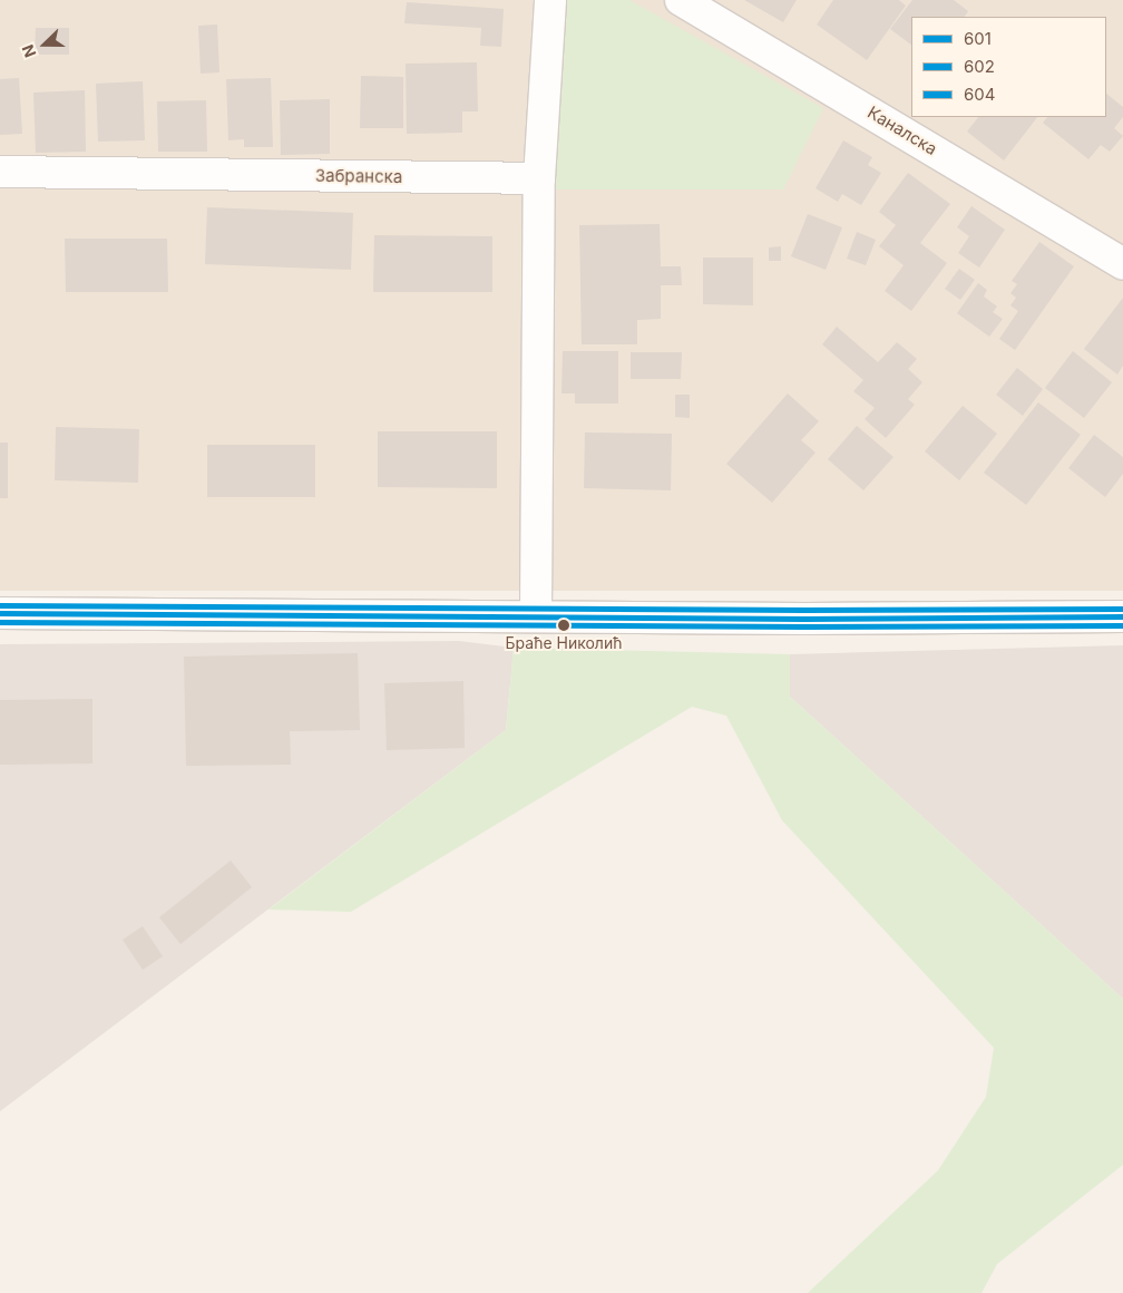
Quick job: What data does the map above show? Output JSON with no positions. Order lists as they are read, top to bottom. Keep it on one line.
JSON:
{"streets":{"street":["Каналска","Забранска"]},"places":["Браће Николић"],"lines":["transit line 604","transit line 601","transit line 602"],"legend":["601","602","604"],"north":"left"}
